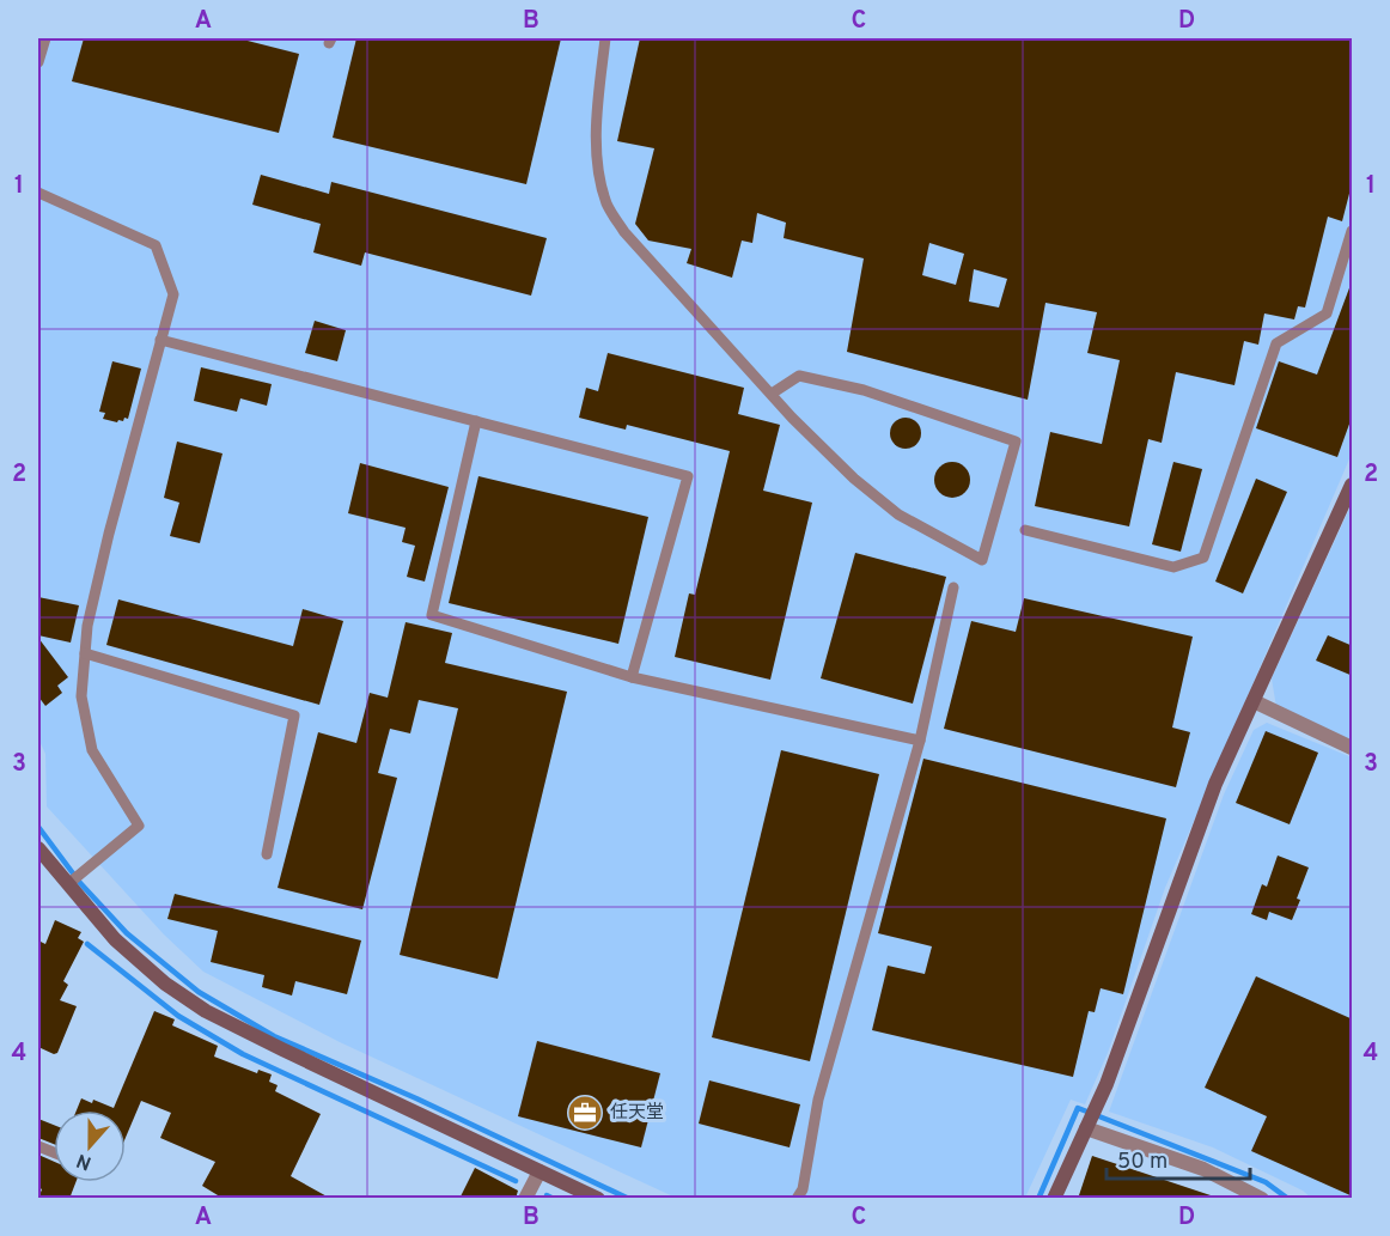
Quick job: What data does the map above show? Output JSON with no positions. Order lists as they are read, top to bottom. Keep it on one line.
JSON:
{"places":{"office":["任天堂"]},"scale_bar":"50 m","north":"bottom","grid":{"columns":["A","B","C","D"],"rows":["1","2","3","4"]}}
